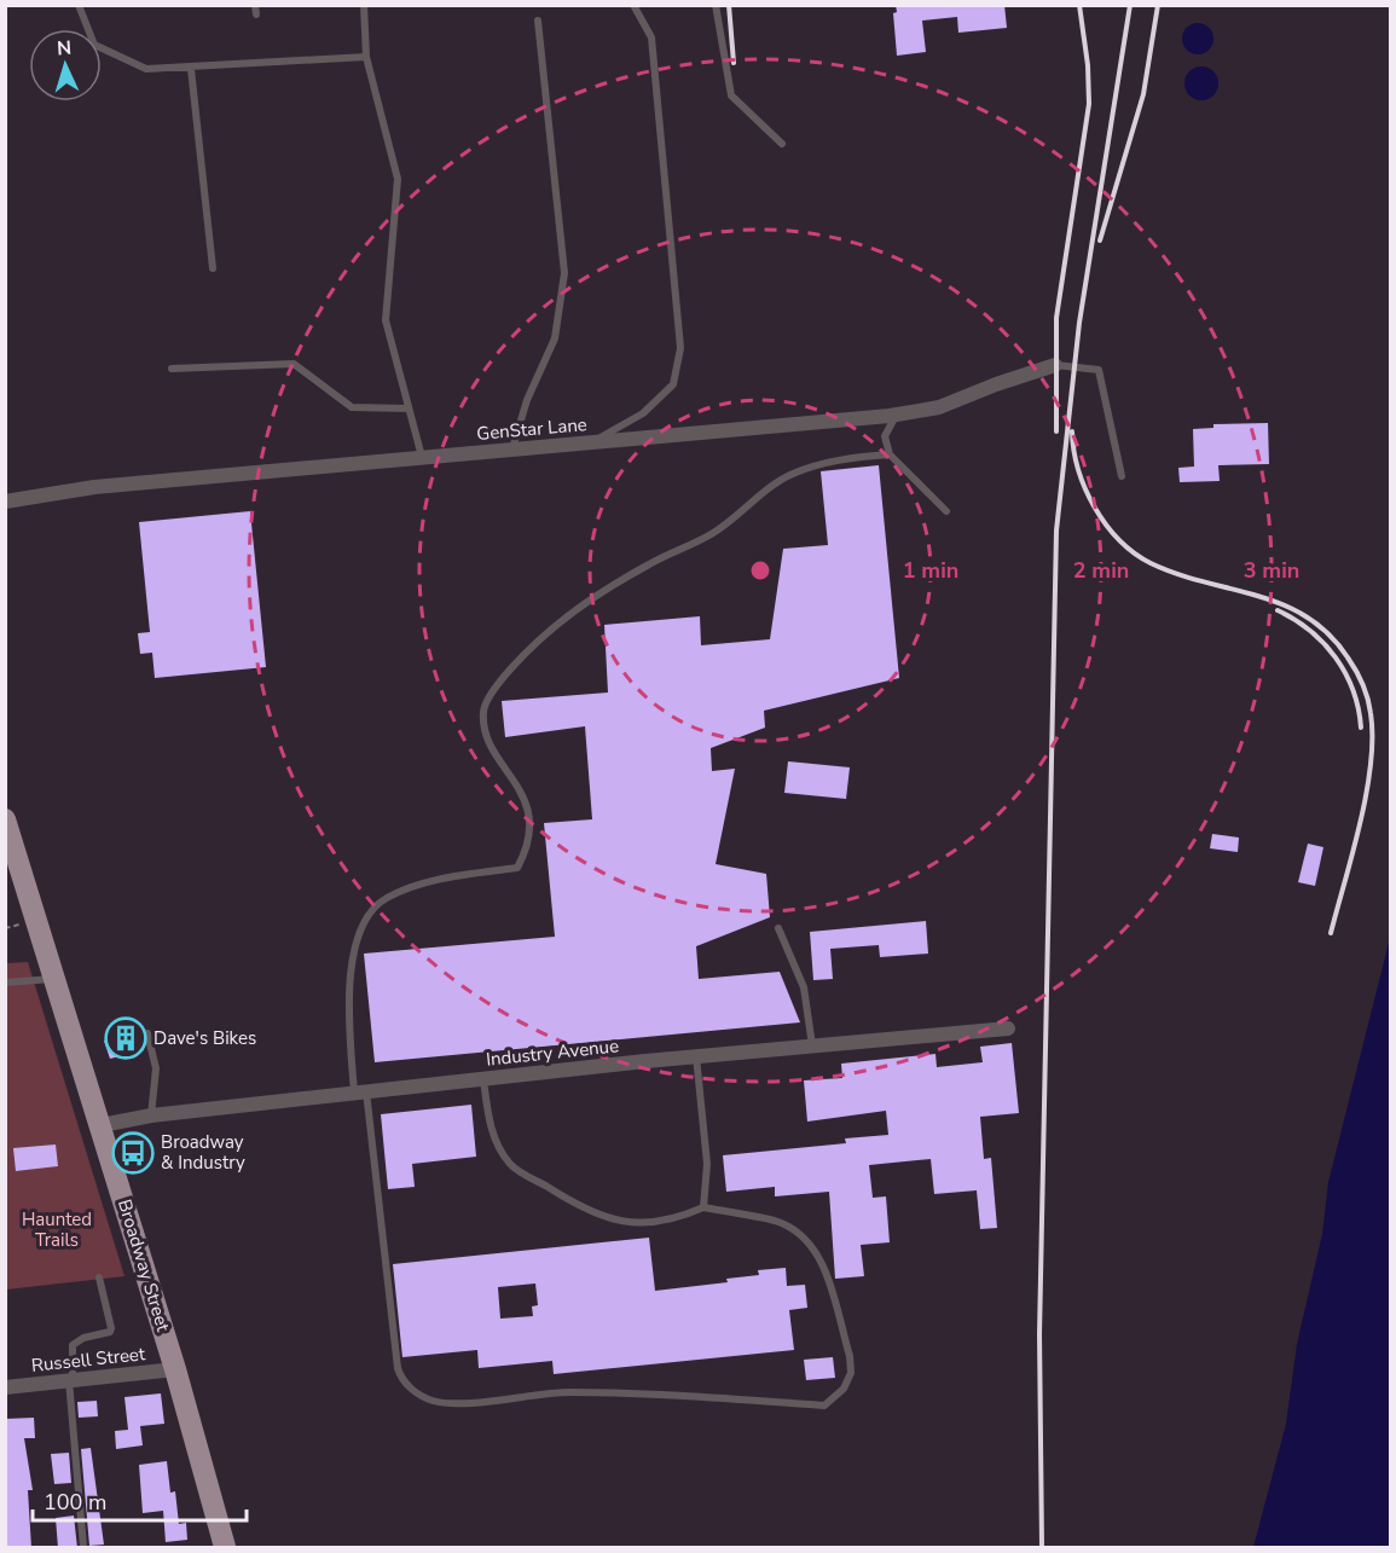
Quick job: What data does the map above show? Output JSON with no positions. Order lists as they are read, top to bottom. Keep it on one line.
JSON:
{"streets":{"main road":["Broadway Street"],"street":["GenStar Lane","Industry Avenue","Russell Street"]},"crossings":[["Industry Avenue","Broadway Street"],["Broadway Street","Russell Street"]],"parks":["Haunted Trails"],"places":{"building":["Dave's Bikes"],"bus stop":["Broadway & Industry"]},"scale_bar":"100 m","north":"top","rings":["1 min","2 min","3 min"]}
